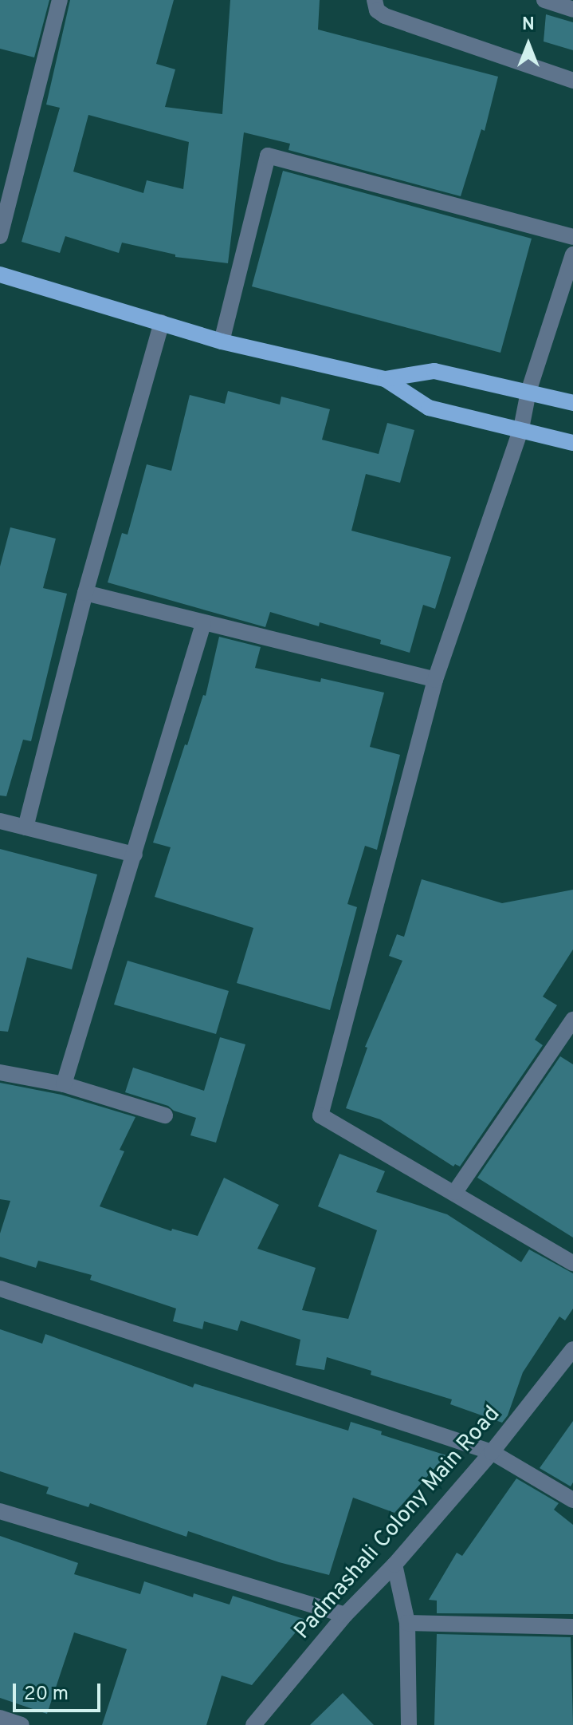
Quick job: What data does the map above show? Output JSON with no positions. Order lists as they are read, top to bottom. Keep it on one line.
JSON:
{"streets":{"street":["Padmashali Colony Main Road"]},"scale_bar":"20 m","north":"top"}
